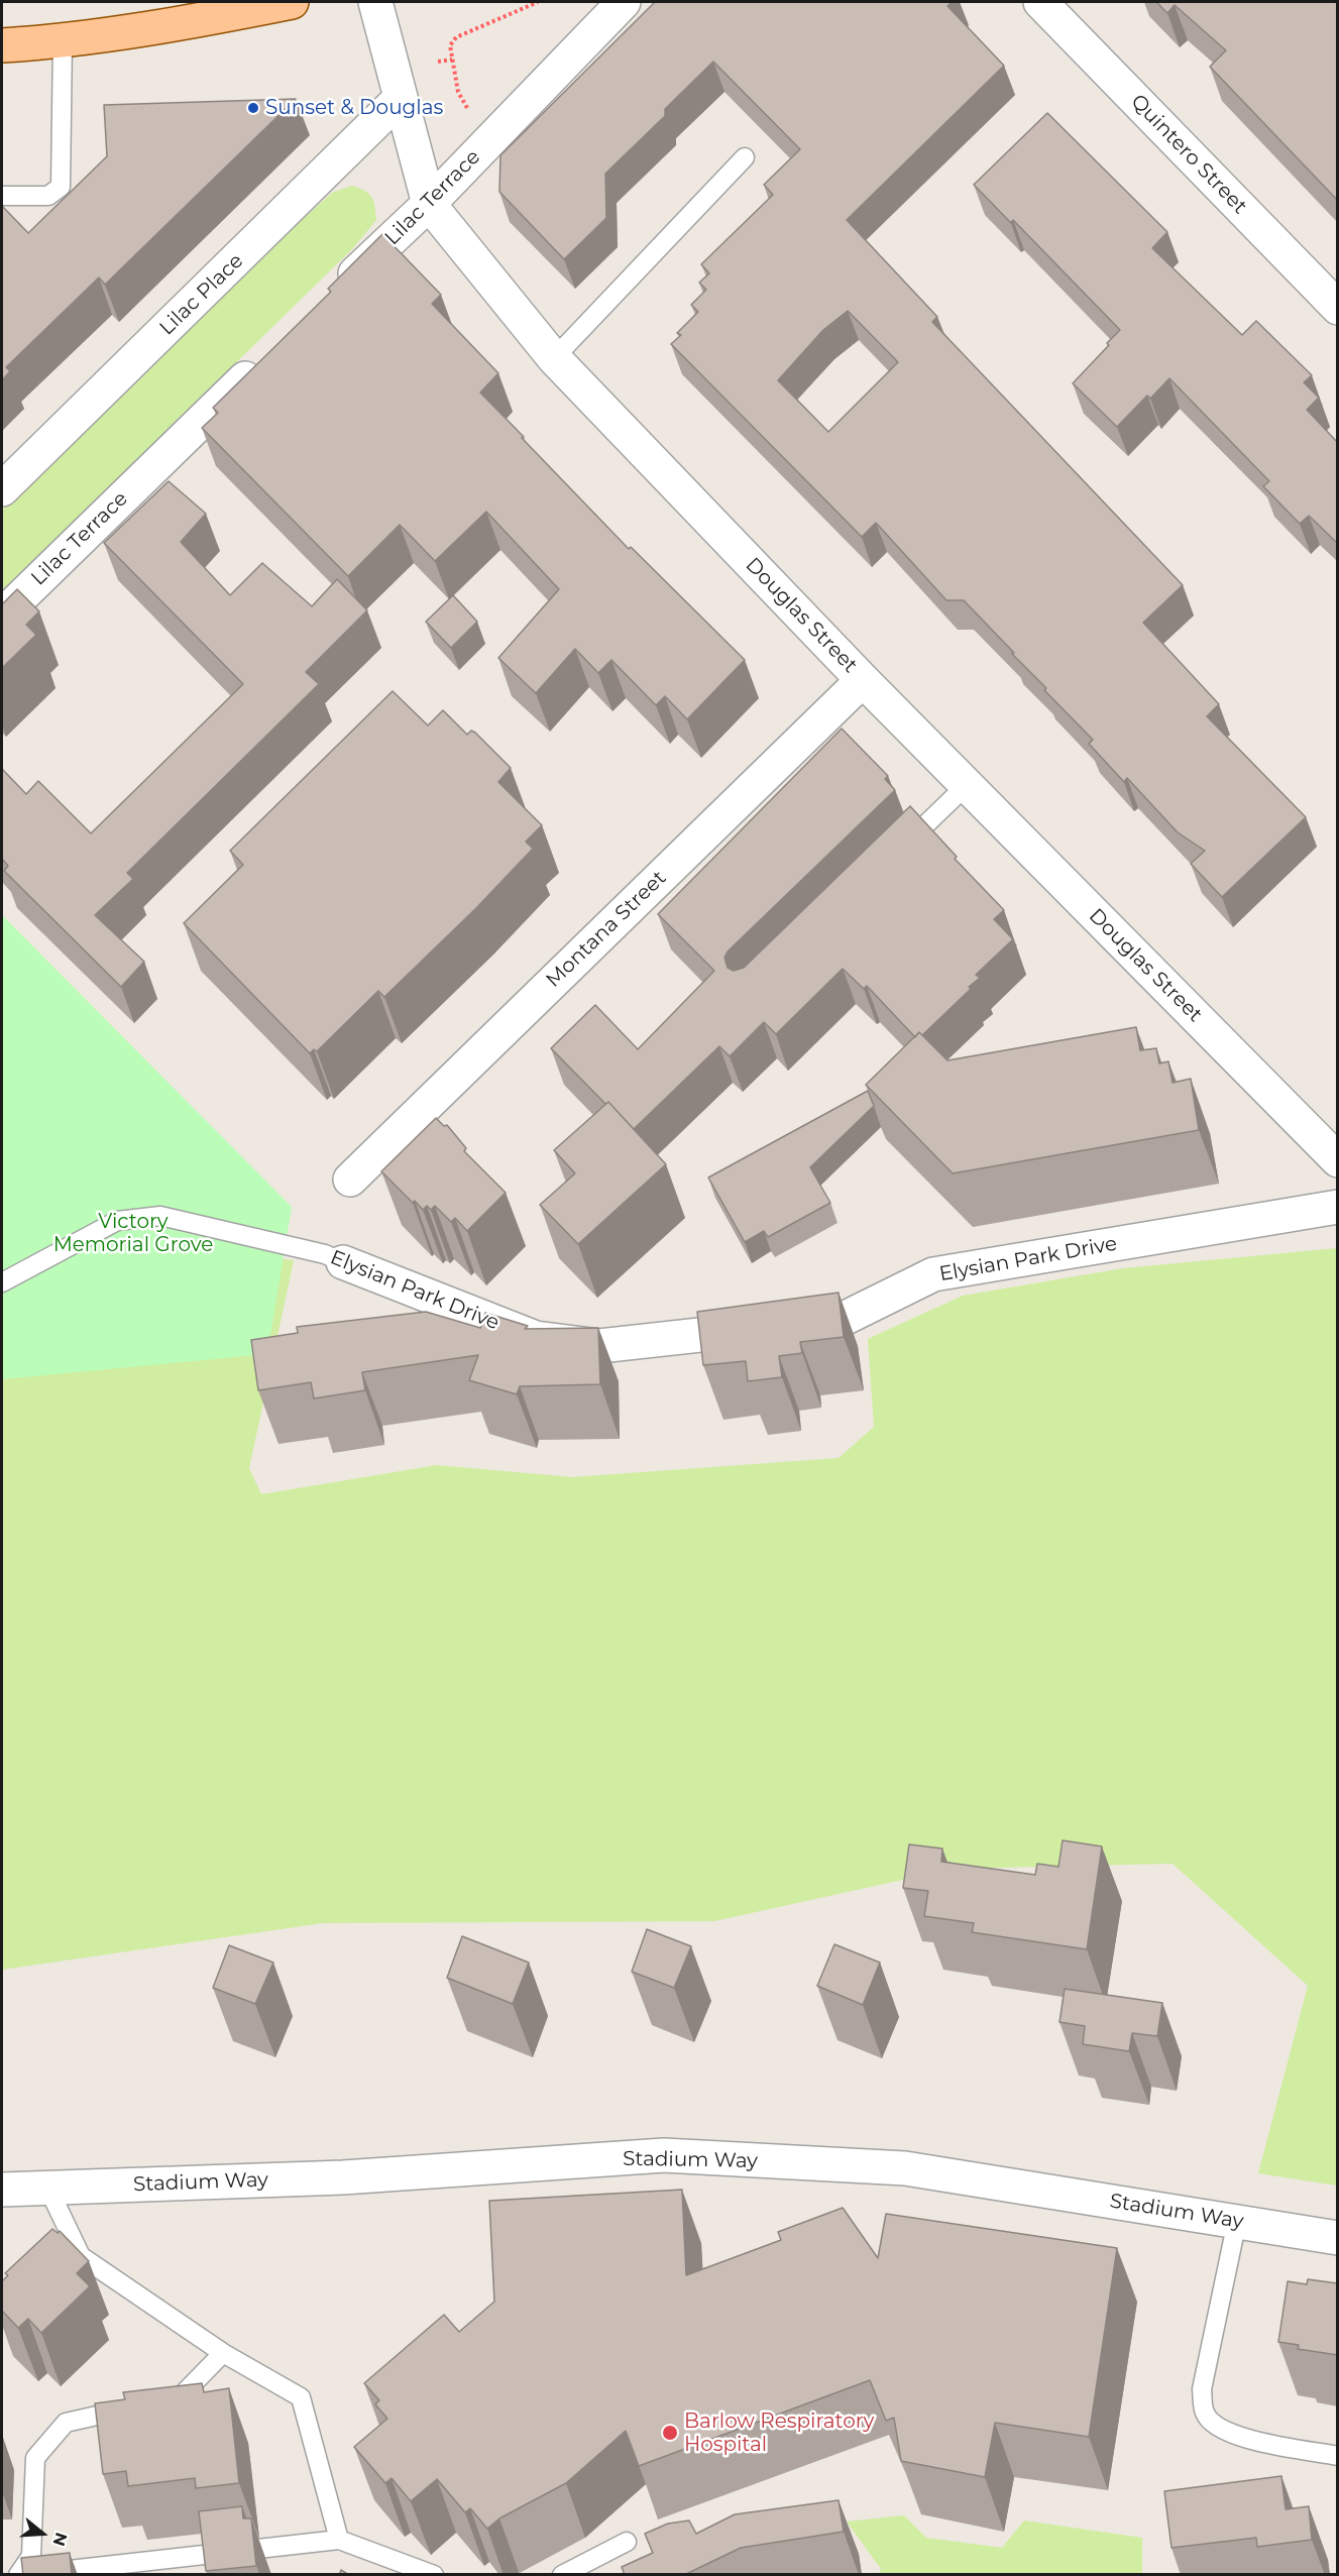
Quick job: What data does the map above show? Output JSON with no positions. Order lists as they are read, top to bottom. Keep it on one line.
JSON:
{"streets":{"street":["Quintero Street","Lilac Terrace","Lilac Place","Douglas Street","Montana Street","Elysian Park Drive","Stadium Way"]},"crossings":[["Lilac Terrace","Douglas Street"],["Lilac Place","Douglas Street"],["Douglas Street","Montana Street"]],"parks":["Victory Memorial Grove"],"places":["Sunset & Douglas","Barlow Respiratory Hospital"],"north":"right"}
